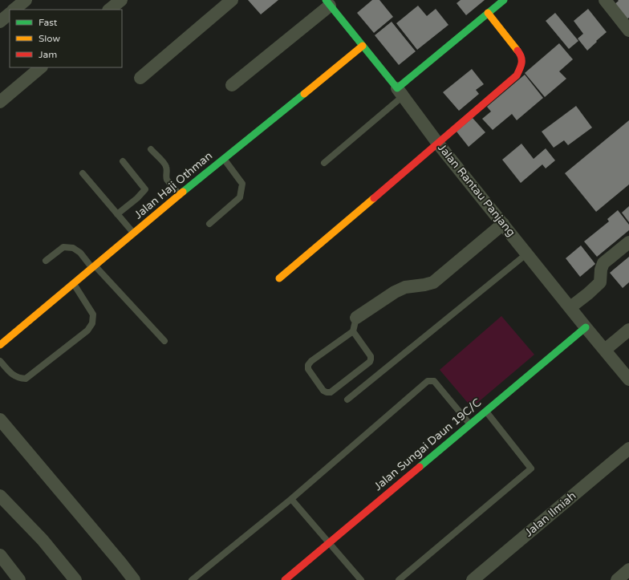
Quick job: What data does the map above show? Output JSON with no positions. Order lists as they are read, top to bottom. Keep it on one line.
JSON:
{"streets":{"street":["Jalan Haji Othman","Jalan Rantau Panjang","Jalan Sungai Daun 19C/C","Jalan Ilmiah"]},"crossings":[["Jalan Haji Othman","Jalan Rantau Panjang"],["Jalan Rantau Panjang","Jalan Sungai Daun 19C/C"]],"legend":["Fast","Slow","Jam"]}
